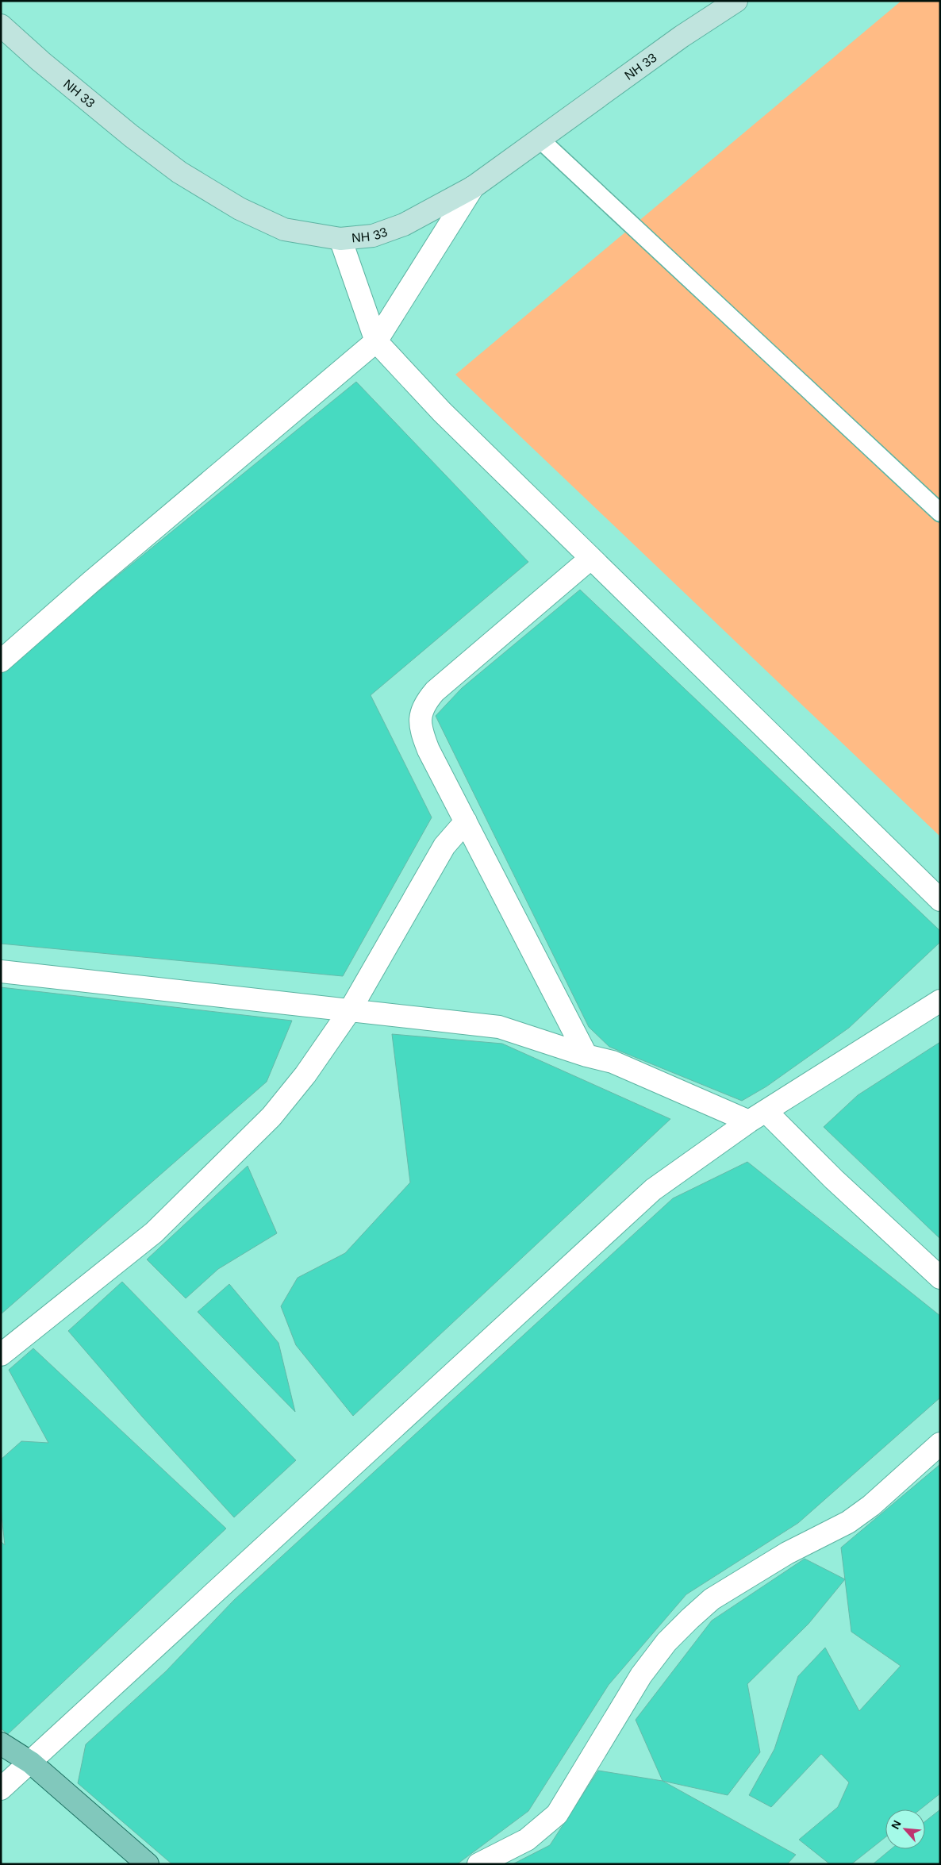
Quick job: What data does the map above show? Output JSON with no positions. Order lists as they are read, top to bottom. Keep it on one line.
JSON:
{"streets":{"main road":["NH 33"]},"north":"top left"}
